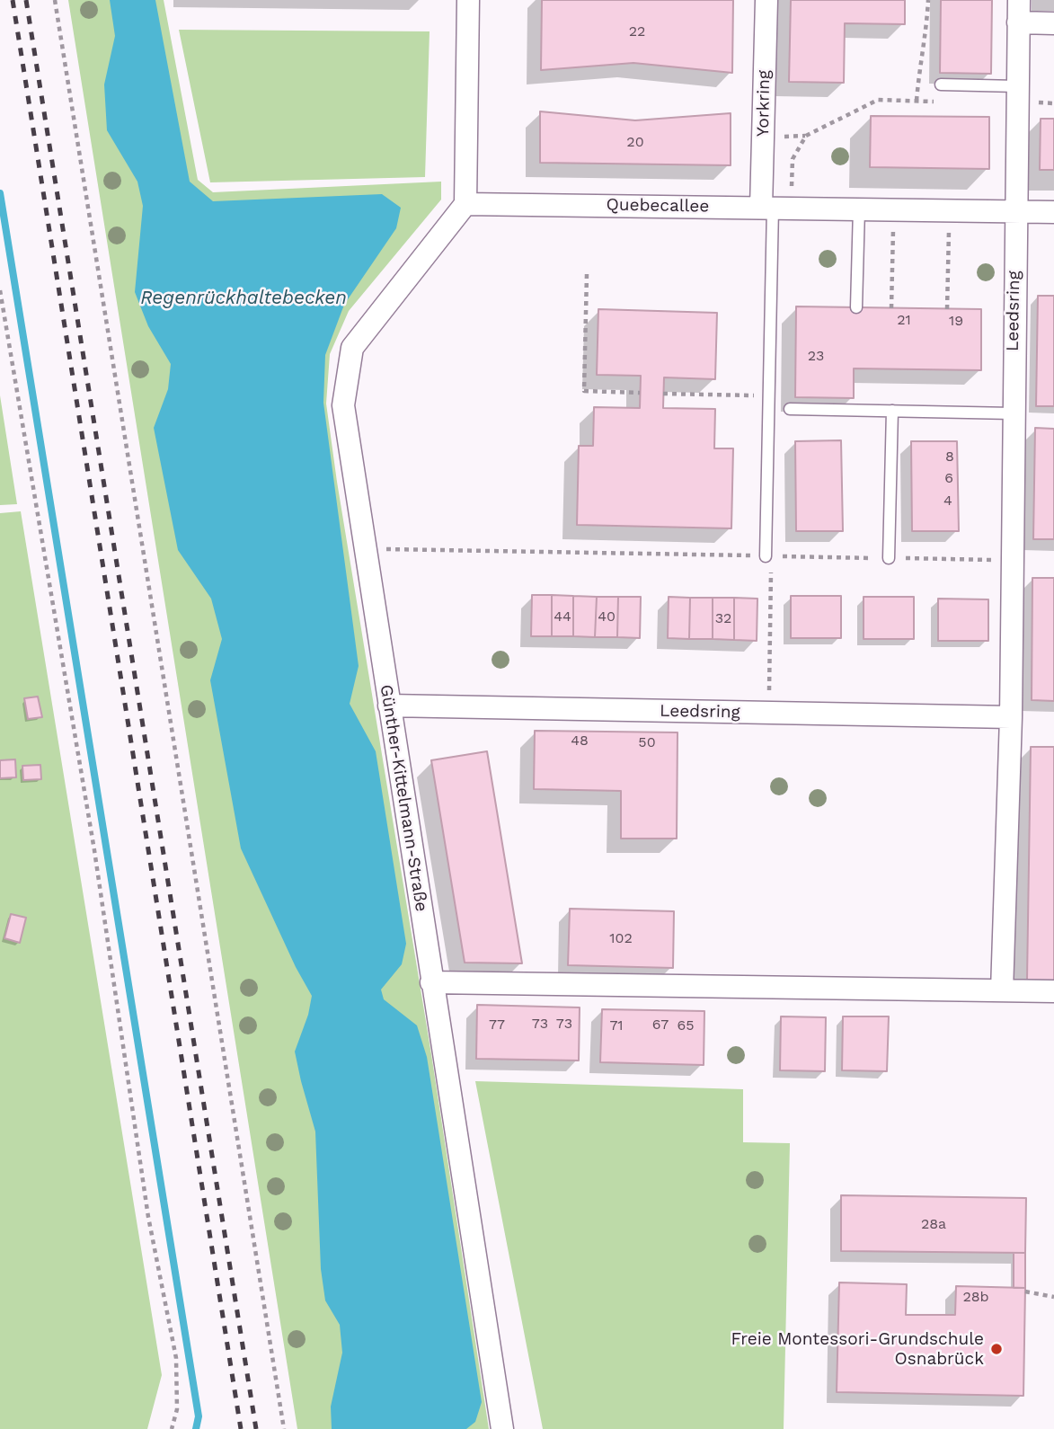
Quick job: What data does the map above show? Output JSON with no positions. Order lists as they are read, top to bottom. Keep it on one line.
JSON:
{"streets":{"street":["Yorkring","Quebecallee","Leedsring","Günther-Kittelmann-Straße"]},"crossings":[["Yorkring","Quebecallee"],["Quebecallee","Leedsring"],["Quebecallee","Günther-Kittelmann-Straße"],["Leedsring","Günther-Kittelmann-Straße"]],"water":["Regenrückhaltebecken"],"places":["Freie Montessori-Grundschule Osnabrück"],"house_numbers":["22","20","21","19","23","8","6","4","44","40","32","48","50","102","73","73","77","67","71","65","28a","28b"]}
